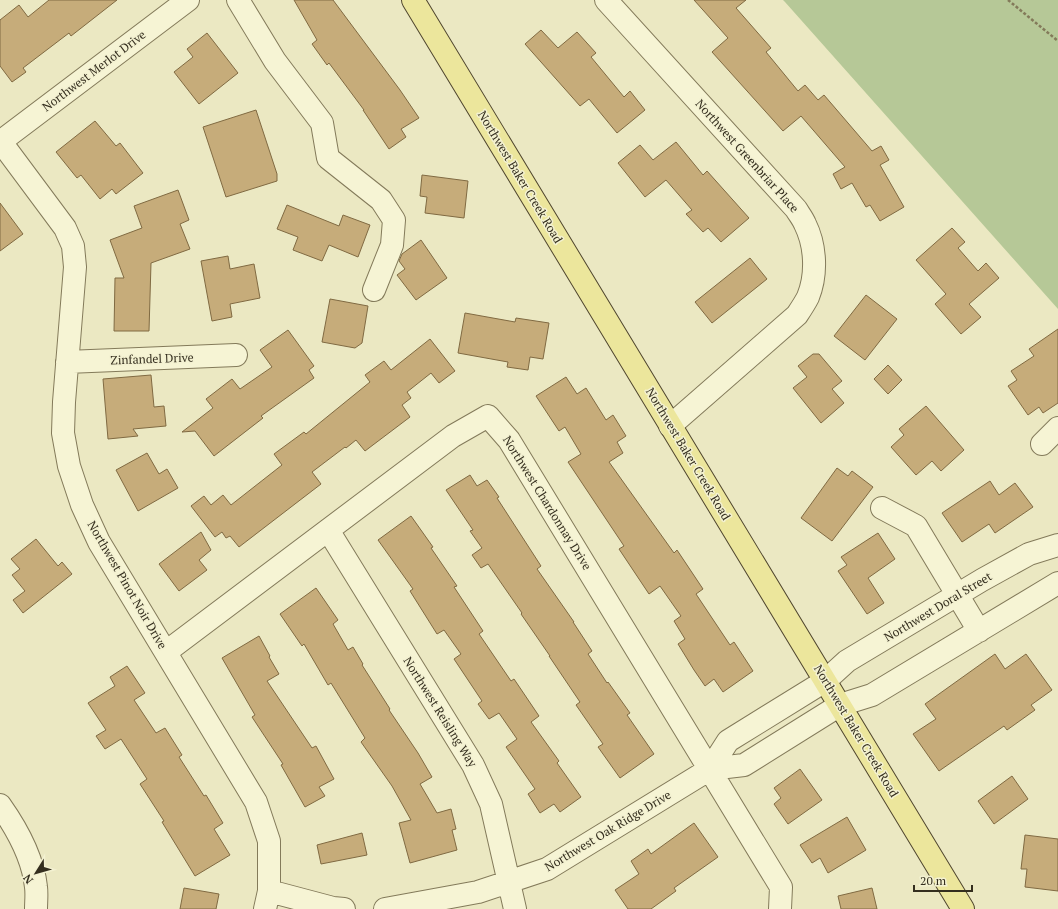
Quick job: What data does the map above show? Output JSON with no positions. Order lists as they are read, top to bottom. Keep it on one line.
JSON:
{"streets":{"main road":["Northwest Baker Creek Road"],"street":["Northwest Merlot Drive","Northwest Greenbriar Place","Zinfandel Drive","Northwest Chardonnay Drive","Northwest Pinot Noir Drive","Northwest Doral Street","Northwest Reisling Way","Northwest Oak Ridge Drive"]},"crossings":[["Northwest Merlot Drive","Northwest Pinot Noir Drive"],["Northwest Greenbriar Place","Northwest Baker Creek Road"],["Northwest Baker Creek Road","Northwest Doral Street"],["Northwest Baker Creek Road","Northwest Oak Ridge Drive"],["Zinfandel Drive","Northwest Pinot Noir Drive"],["Northwest Chardonnay Drive","Northwest Pinot Noir Drive"],["Northwest Chardonnay Drive","Northwest Reisling Way"],["Northwest Chardonnay Drive","Northwest Oak Ridge Drive"],["Northwest Doral Street","Northwest Oak Ridge Drive"],["Northwest Reisling Way","Northwest Oak Ridge Drive"]],"scale_bar":"20 m","north":"bottom left"}
